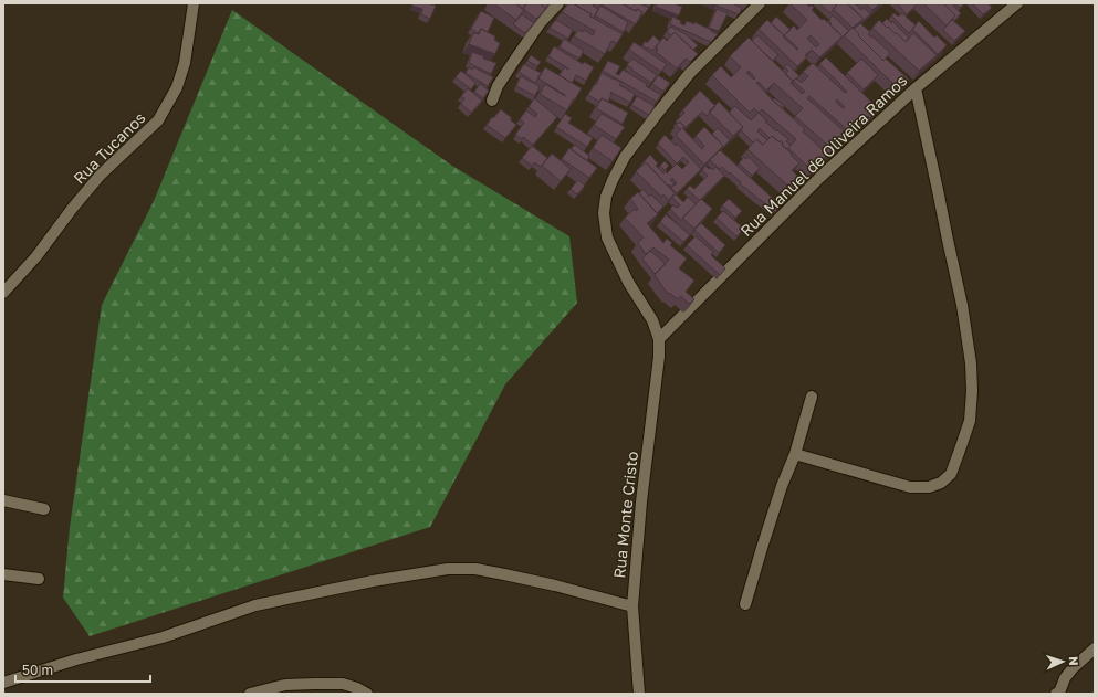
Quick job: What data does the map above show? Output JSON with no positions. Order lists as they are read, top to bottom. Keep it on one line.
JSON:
{"streets":{"street":["Rua Tucanos","Rua Manuel de Oliveira Ramos","Rua Monte Cristo"]},"crossings":[["Rua Manuel de Oliveira Ramos","Rua Monte Cristo"]],"scale_bar":"50 m","north":"right"}
